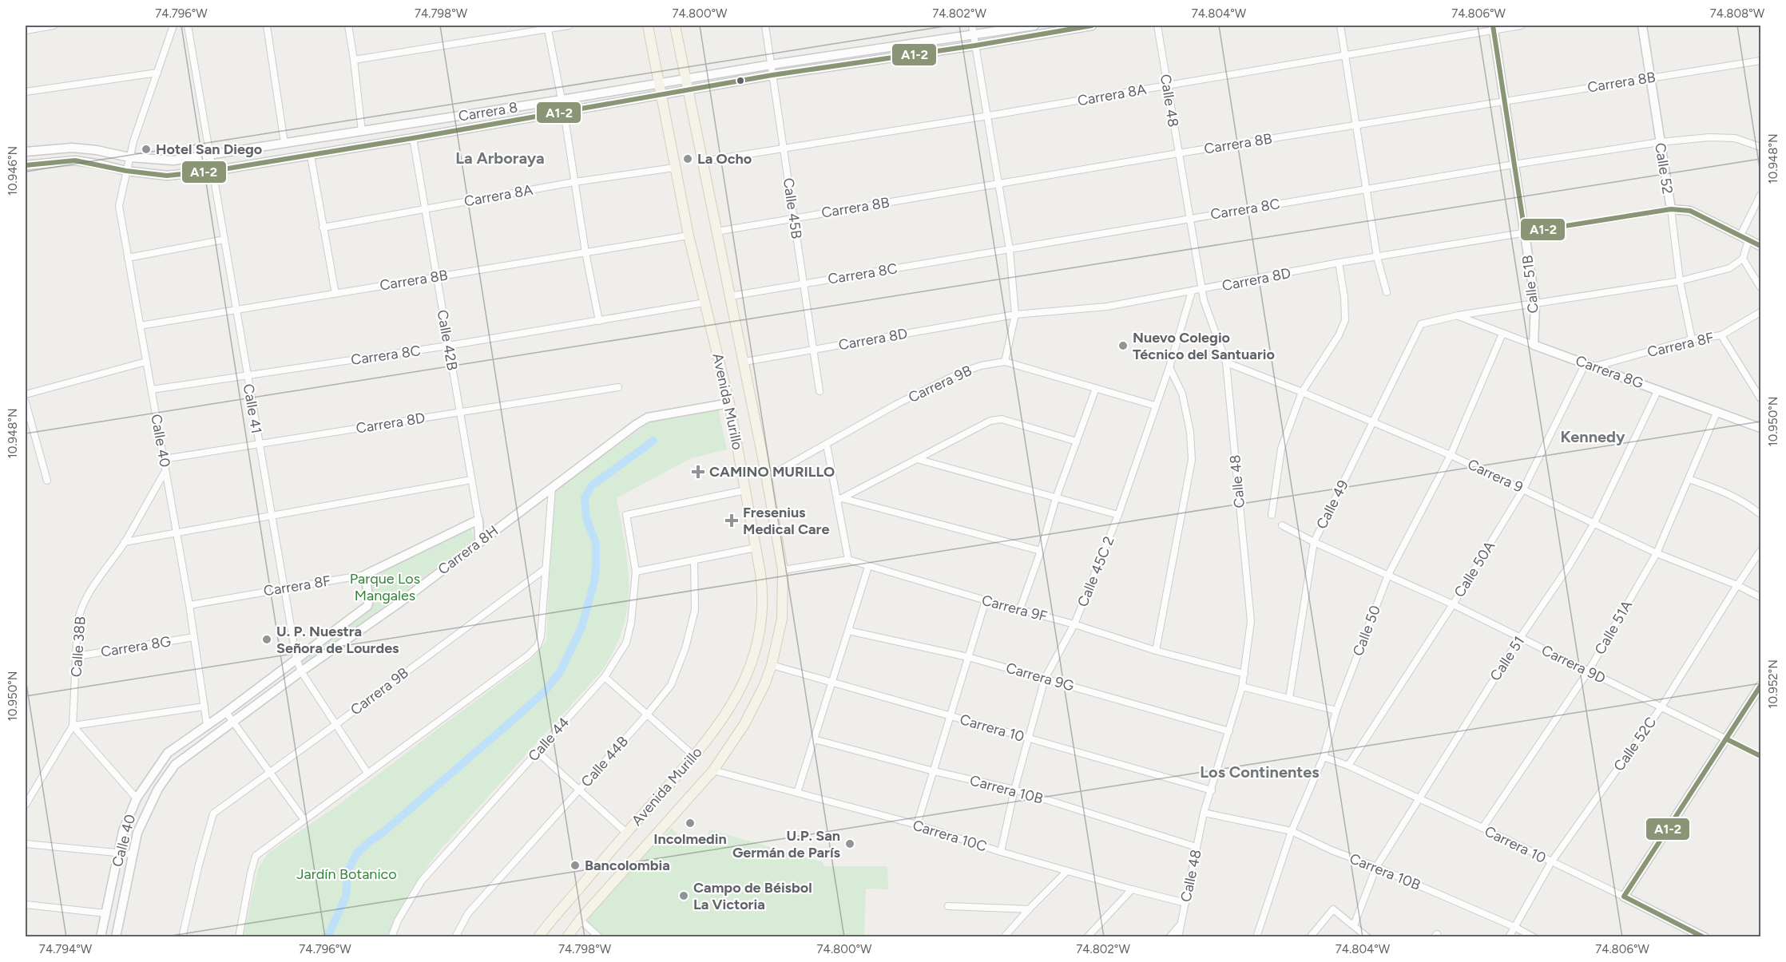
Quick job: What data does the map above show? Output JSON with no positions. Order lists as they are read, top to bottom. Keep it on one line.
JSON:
{"streets":{"main road":["Avenida Murillo"],"street":["Carrera 8B","Carrera 8A","Calle 48","Carrera 8","Calle 52","Calle 45B","Carrera 8C","Carrera 8D","Calle 51B","Calle 42B","Carrera 8F","Carrera 8G","Carrera 9B","Calle 41","Calle 40","Carrera 9","Calle 49","Carrera 8H","Calle 50A","Calle 45C 2","Carrera 9F","Calle 51A","Calle 50","Calle 38B","Calle 51","Carrera 9D","Carrera 9G","Carrera 10","Calle 44","Calle 52C","Calle 44B","Carrera 10B","Carrera 10C"]},"crossings":[["Carrera 8B","Calle 48"],["Carrera 8B","Calle 52"],["Carrera 8B","Calle 45B"],["Carrera 8B","Calle 51B"],["Carrera 8B","Calle 42B"],["Carrera 8B","Avenida Murillo"],["Carrera 8B","Calle 41"],["Carrera 8B","Calle 40"],["Carrera 8A","Calle 48"],["Carrera 8A","Calle 45B"],["Carrera 8A","Calle 51B"],["Carrera 8A","Calle 42B"],["Carrera 8A","Avenida Murillo"],["Calle 48","Carrera 8C"],["Calle 48","Carrera 8D"],["Calle 48","Carrera 9"],["Calle 48","Carrera 9F"],["Calle 48","Carrera 9G"],["Calle 48","Carrera 10"],["Calle 48","Carrera 10B"],["Calle 48","Carrera 10C"],["Carrera 8","Calle 45B"],["Carrera 8","Calle 42B"],["Carrera 8","Avenida Murillo"],["Carrera 8","Calle 41"],["Carrera 8","Calle 40"],["Calle 52","Carrera 8C"],["Calle 52","Carrera 8D"],["Calle 52","Carrera 8F"],["Calle 45B","Carrera 8C"],["Calle 45B","Carrera 8D"],["Carrera 8C","Calle 51B"],["Carrera 8C","Calle 42B"],["Carrera 8C","Avenida Murillo"],["Carrera 8C","Calle 41"],["Carrera 8C","Calle 40"],["Carrera 8D","Calle 51B"],["Carrera 8D","Calle 42B"],["Carrera 8D","Avenida Murillo"],["Carrera 8D","Calle 41"],["Carrera 8D","Calle 40"],["Carrera 8D","Calle 45C 2"],["Calle 51B","Carrera 8G"],["Calle 42B","Carrera 8F"],["Calle 42B","Carrera 8H"],["Carrera 8F","Carrera 8G"],["Carrera 8F","Calle 41"],["Carrera 8F","Calle 40"],["Carrera 8G","Calle 40"],["Carrera 8G","Calle 49"],["Carrera 8G","Calle 50A"],["Carrera 8G","Calle 51A"],["Carrera 8G","Calle 50"],["Carrera 8G","Calle 38B"],["Carrera 8G","Calle 51"],["Carrera 9B","Avenida Murillo"],["Carrera 9B","Calle 41"],["Carrera 9B","Calle 45C 2"],["Avenida Murillo","Carrera 8H"],["Avenida Murillo","Carrera 9F"],["Avenida Murillo","Carrera 10"],["Avenida Murillo","Calle 44"],["Avenida Murillo","Carrera 10C"],["Calle 41","Carrera 8H"],["Calle 40","Carrera 8H"],["Calle 40","Calle 38B"],["Carrera 9","Calle 49"],["Carrera 9","Calle 50A"],["Carrera 9","Calle 51A"],["Carrera 9","Calle 50"],["Carrera 9","Calle 51"],["Carrera 9","Calle 52C"],["Calle 49","Carrera 9D"],["Calle 50A","Carrera 9D"],["Calle 50A","Carrera 10"],["Calle 45C 2","Carrera 9F"],["Calle 45C 2","Carrera 9G"],["Calle 45C 2","Carrera 10"],["Calle 45C 2","Carrera 10B"],["Calle 45C 2","Carrera 10C"],["Calle 51A","Carrera 9D"],["Calle 51A","Carrera 10"],["Calle 50","Carrera 9D"],["Calle 50","Carrera 10"],["Calle 50","Carrera 10B"],["Calle 51","Carrera 9D"],["Calle 51","Carrera 10"],["Calle 51","Carrera 10B"],["Carrera 9D","Calle 52C"],["Carrera 10","Calle 52C"],["Calle 52C","Carrera 10B"]],"districts":["La Arboraya","Kennedy","Los Continentes"],"parks":["Parque Los Mangales","Jardín Botanico"],"places":{"other":["Hotel San Diego","La Ocho","Nuevo Colegio Técnico del Santuario","U. P. Nuestra Señora de Lourdes","Incolmedin","U.P. San Germán de París","Bancolombia","Campo de Béisbol La Victoria"],"health":["CAMINO MURILLO","Fresenius Medical Care"]},"lines":["transit line A1-2"],"coordinates":["74.796°W","74.798°W","74.800°W","74.802°W","74.804°W","74.806°W","74.808°W","10.948°N","10.946°N","10.950°N","10.952°N","74.794°W"]}
